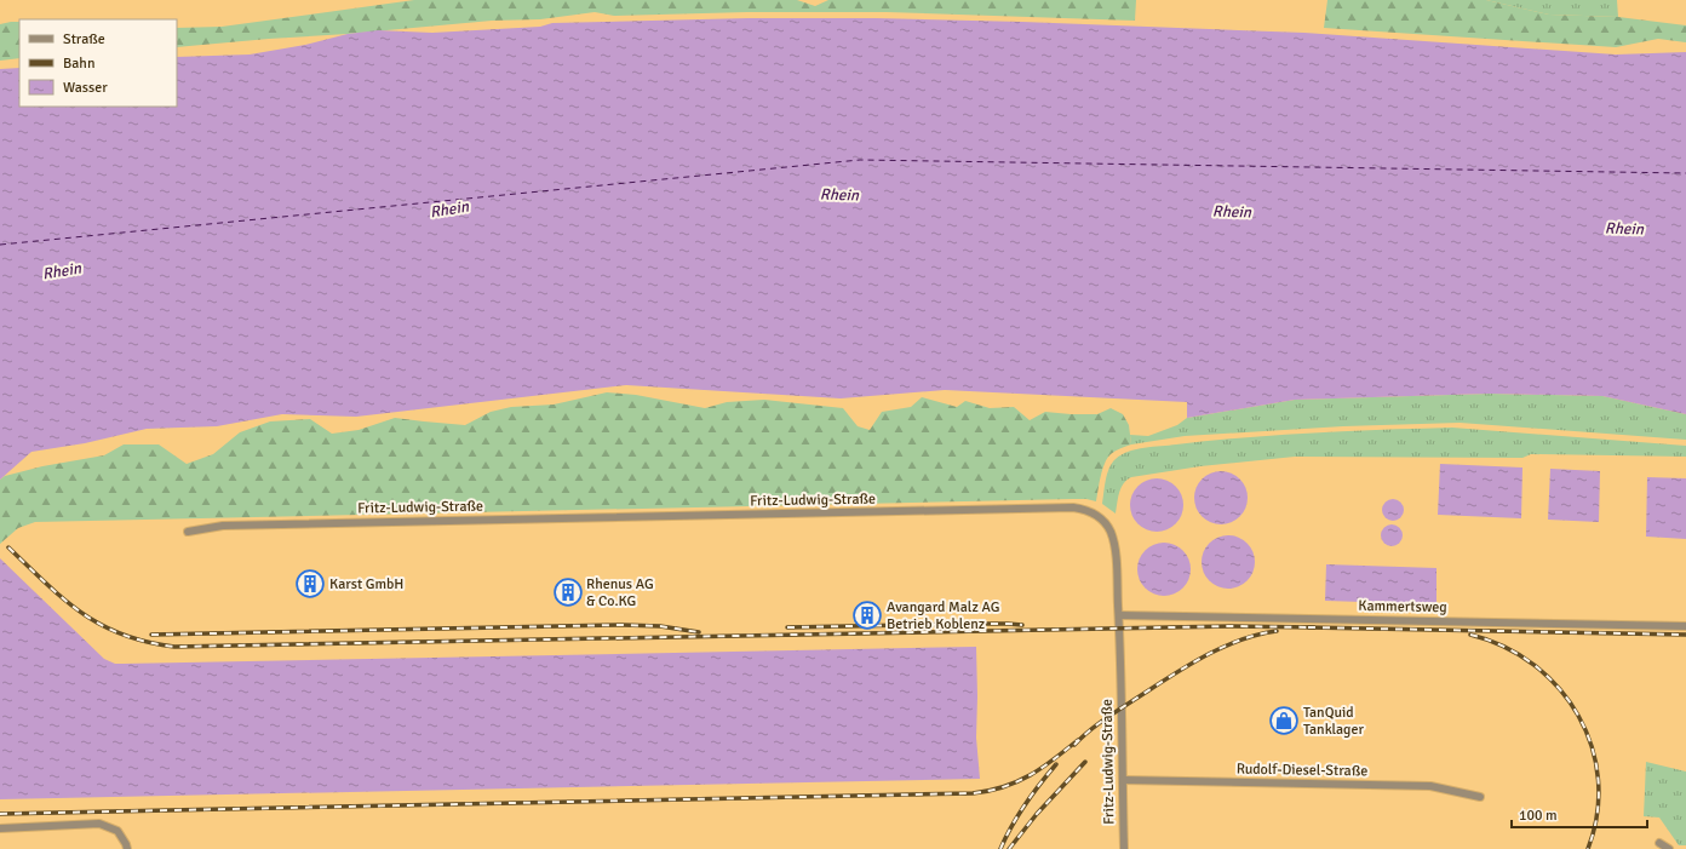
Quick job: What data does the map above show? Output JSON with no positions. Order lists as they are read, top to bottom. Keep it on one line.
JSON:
{"streets":{"street":["Fritz-Ludwig-Straße","Kammertsweg","Rudolf-Diesel-Straße"]},"crossings":[["Fritz-Ludwig-Straße","Kammertsweg"],["Fritz-Ludwig-Straße","Rudolf-Diesel-Straße"]],"water":["Rhein"],"places":{"building":["Karst GmbH","Rhenus AG & Co.KG","Avangard Malz AG Betrieb Koblenz"],"shop":["TanQuid Tanklager"]},"legend":["Straße","Bahn","Wasser"],"scale_bar":"100 m"}
